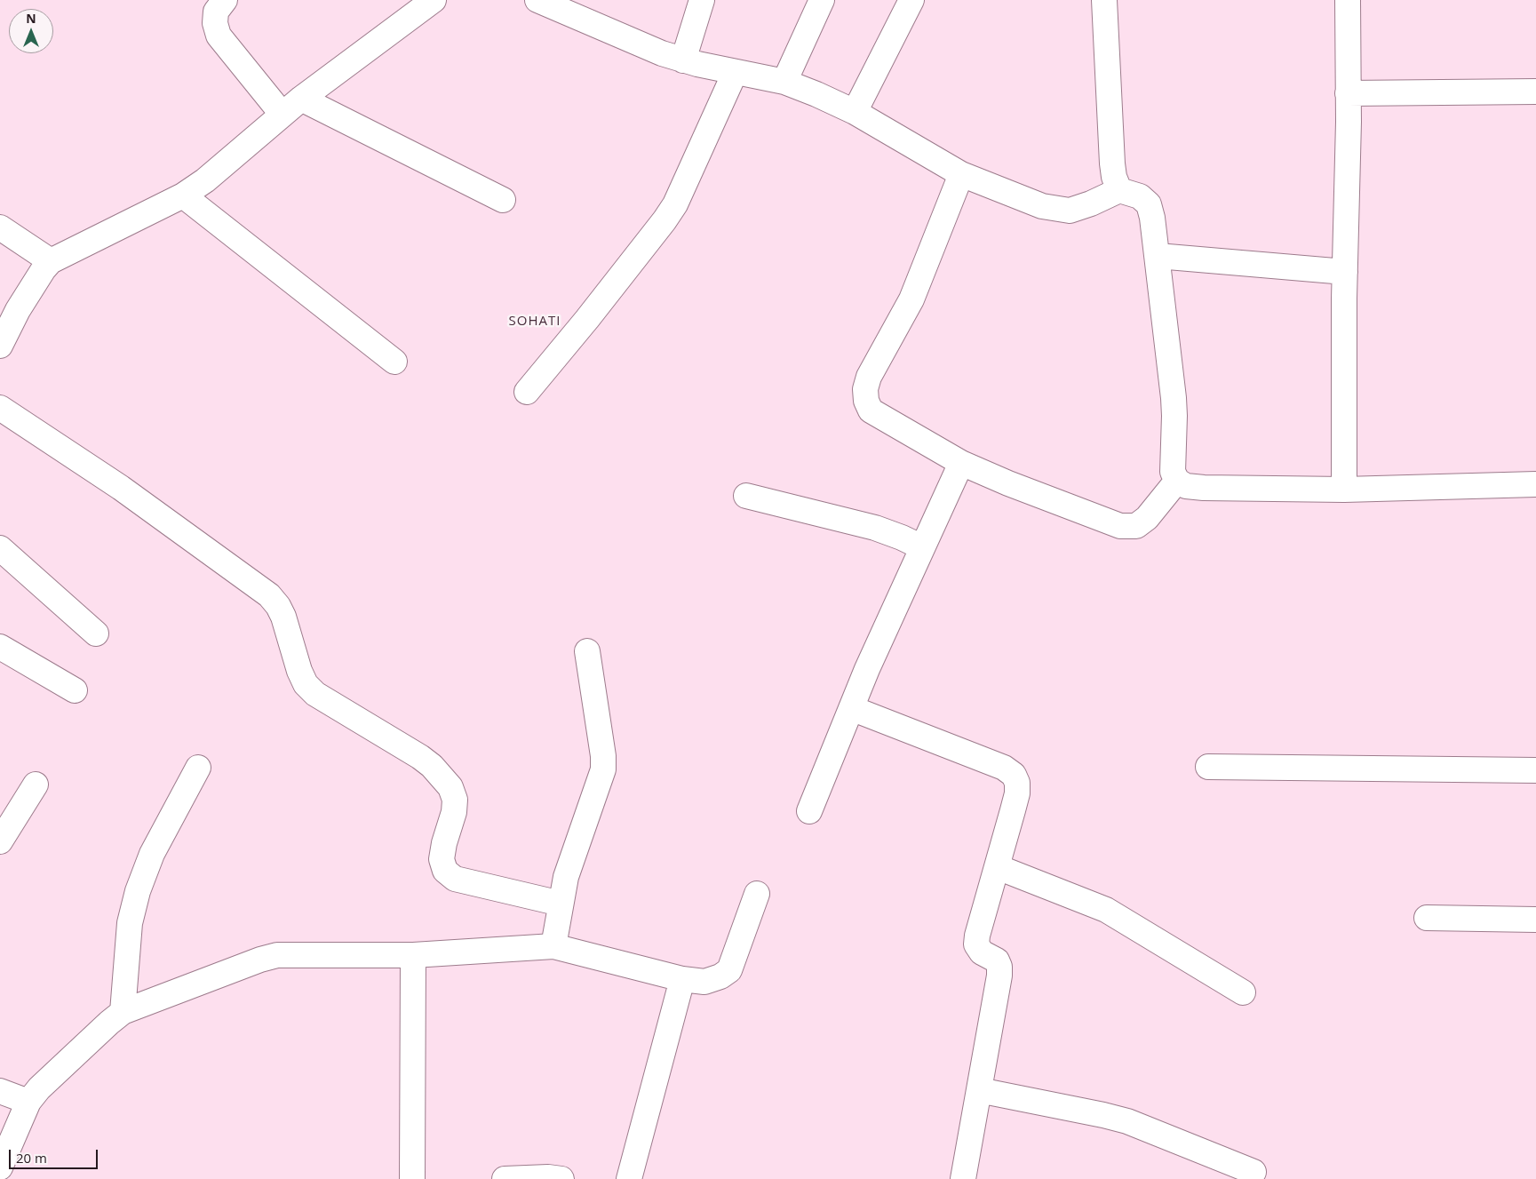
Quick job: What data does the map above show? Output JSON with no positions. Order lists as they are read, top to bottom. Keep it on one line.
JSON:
{"districts":["SOHATI"],"scale_bar":"20 m","north":"top"}
